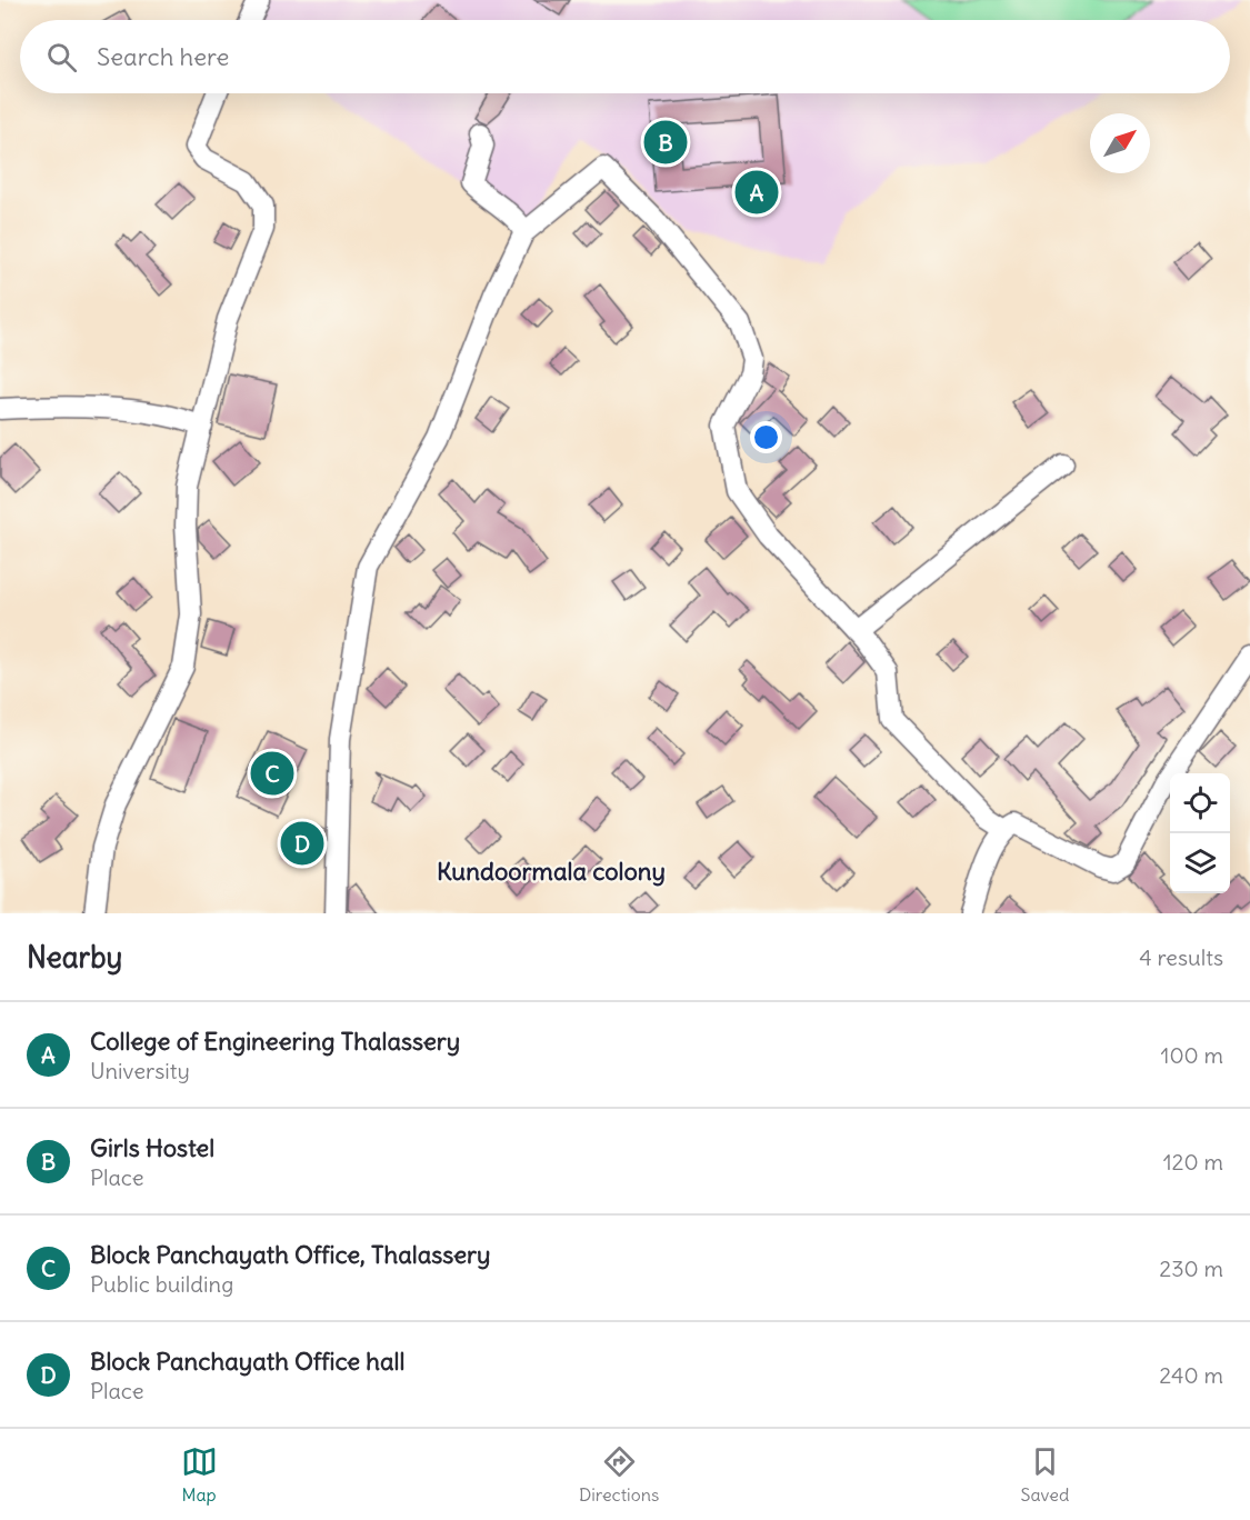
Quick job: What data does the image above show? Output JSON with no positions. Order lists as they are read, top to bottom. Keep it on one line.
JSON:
{"districts":["Kundoormala colony"],"north":"top right","page":{"search":"Search here","pins":["B","A","C","D"],"heading":["Nearby","4 results"],"list":[{"mark":"A","name":"College of Engineering Thalassery","note":"University","value":"100 m"},{"mark":"B","name":"Girls Hostel","note":"Place","value":"120 m"},{"mark":"C","name":"Block Panchayath Office, Thalassery","note":"Public building","value":"230 m"},{"mark":"D","name":"Block Panchayath Office hall","note":"Place","value":"240 m"}],"nav":["Map","Directions","Saved"]}}
